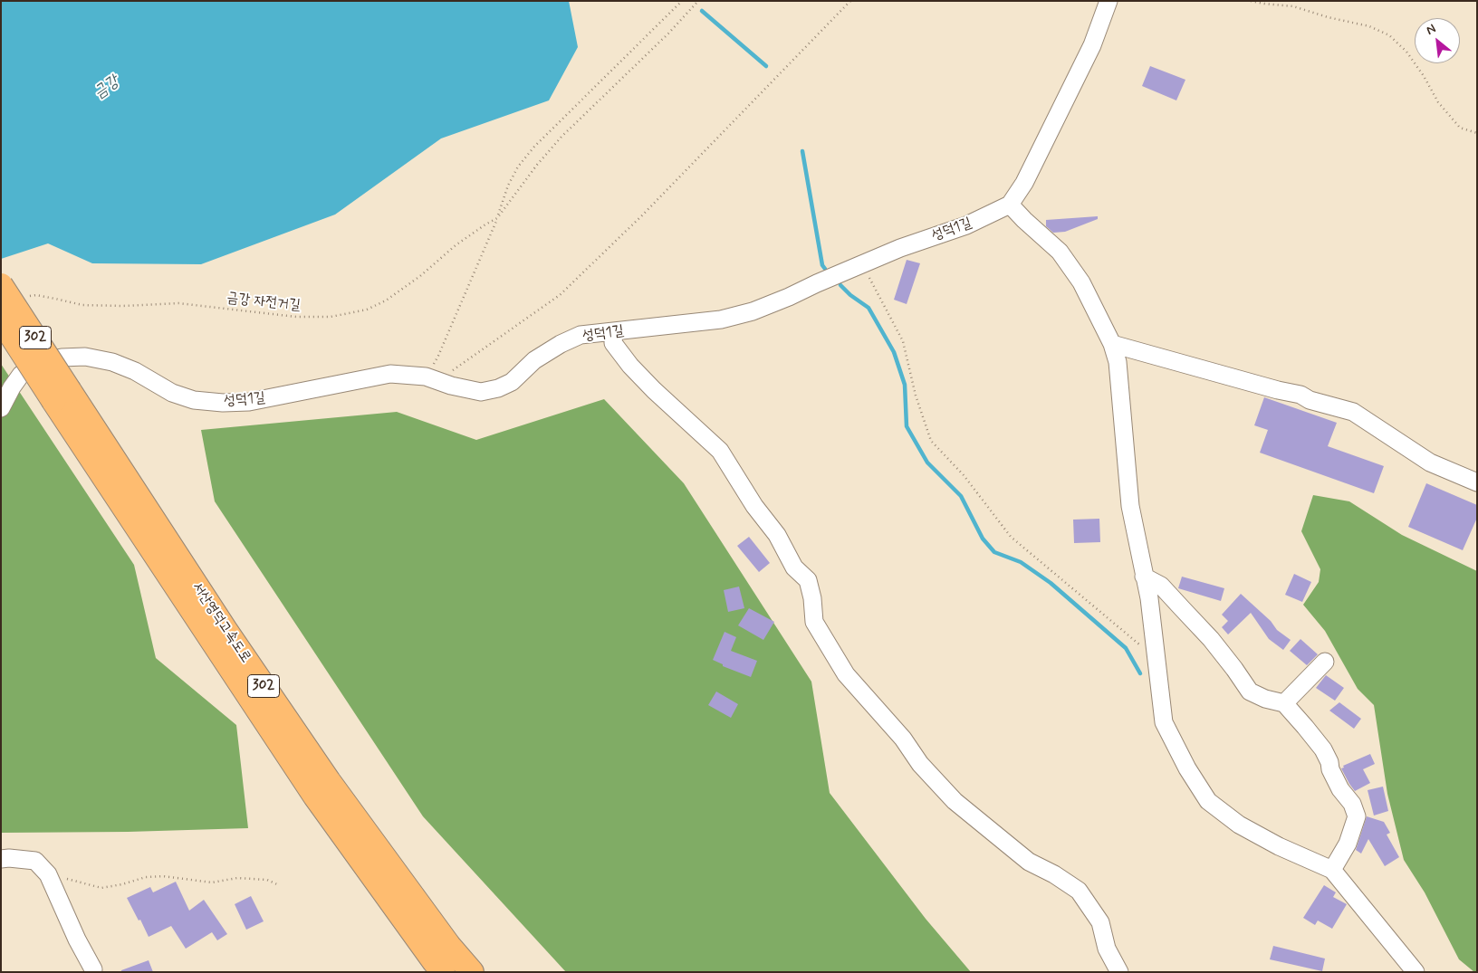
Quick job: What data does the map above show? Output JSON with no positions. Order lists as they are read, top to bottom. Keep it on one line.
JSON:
{"streets":{"highway":["302","서산영덕고속도로"],"street":["성덕1길"],"path":["금강 자전거길"]},"water":["금강"],"north":"top left"}
